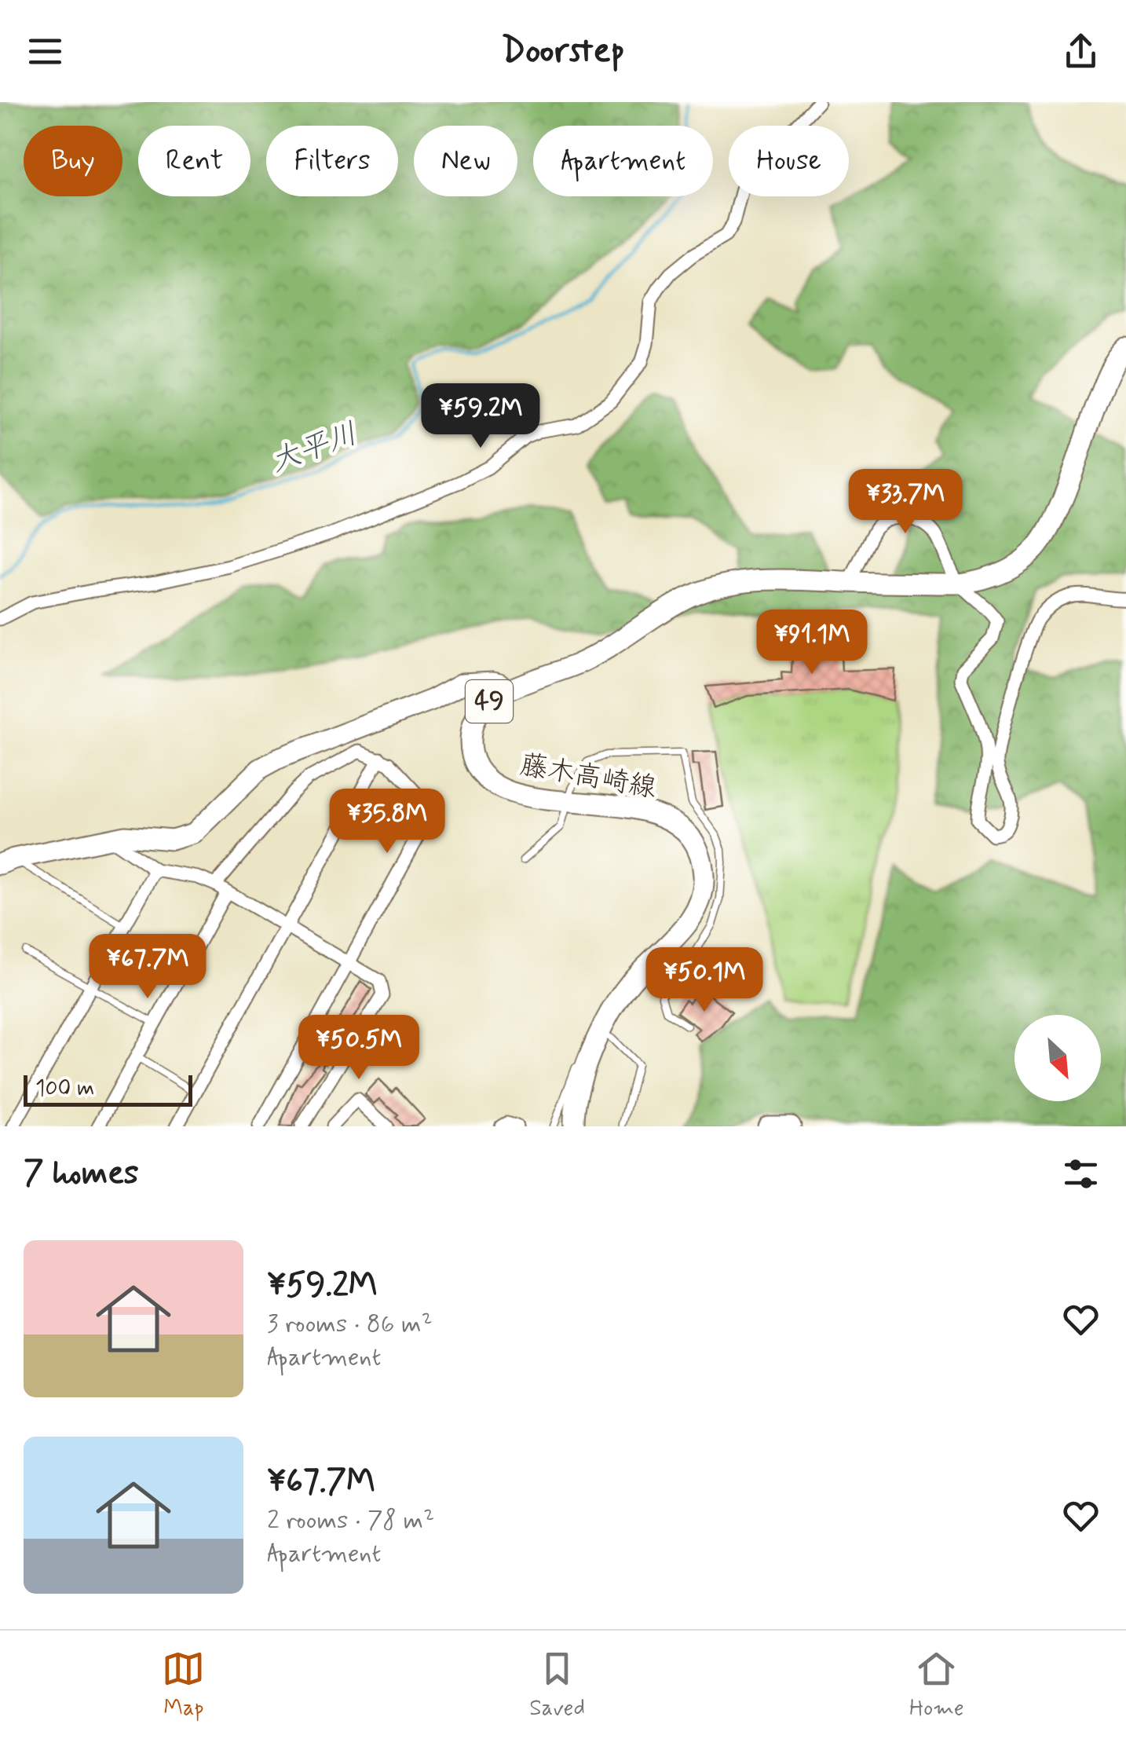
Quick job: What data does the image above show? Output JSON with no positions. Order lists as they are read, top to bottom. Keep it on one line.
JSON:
{"streets":{"main road":["49","藤木高崎線"]},"crossings":[["49","藤木高崎線"]],"water":["大平川"],"scale_bar":"100 m","north":"bottom right","page":{"header":"Doorstep","chip":["Buy","Rent","Filters","New","Apartment","House"],"price":["¥59.2M","¥33.7M","¥91.1M","¥35.8M","¥67.7M","¥50.1M","¥50.5M"],"scale":"100 m","heading":"7 homes","list":[{"name":"¥59.2M","note":"3 rooms · 86 m² · Apartment"},{"name":"¥67.7M","note":"2 rooms · 78 m² · Apartment"}],"tabs":["Map","Saved","Home"]}}
